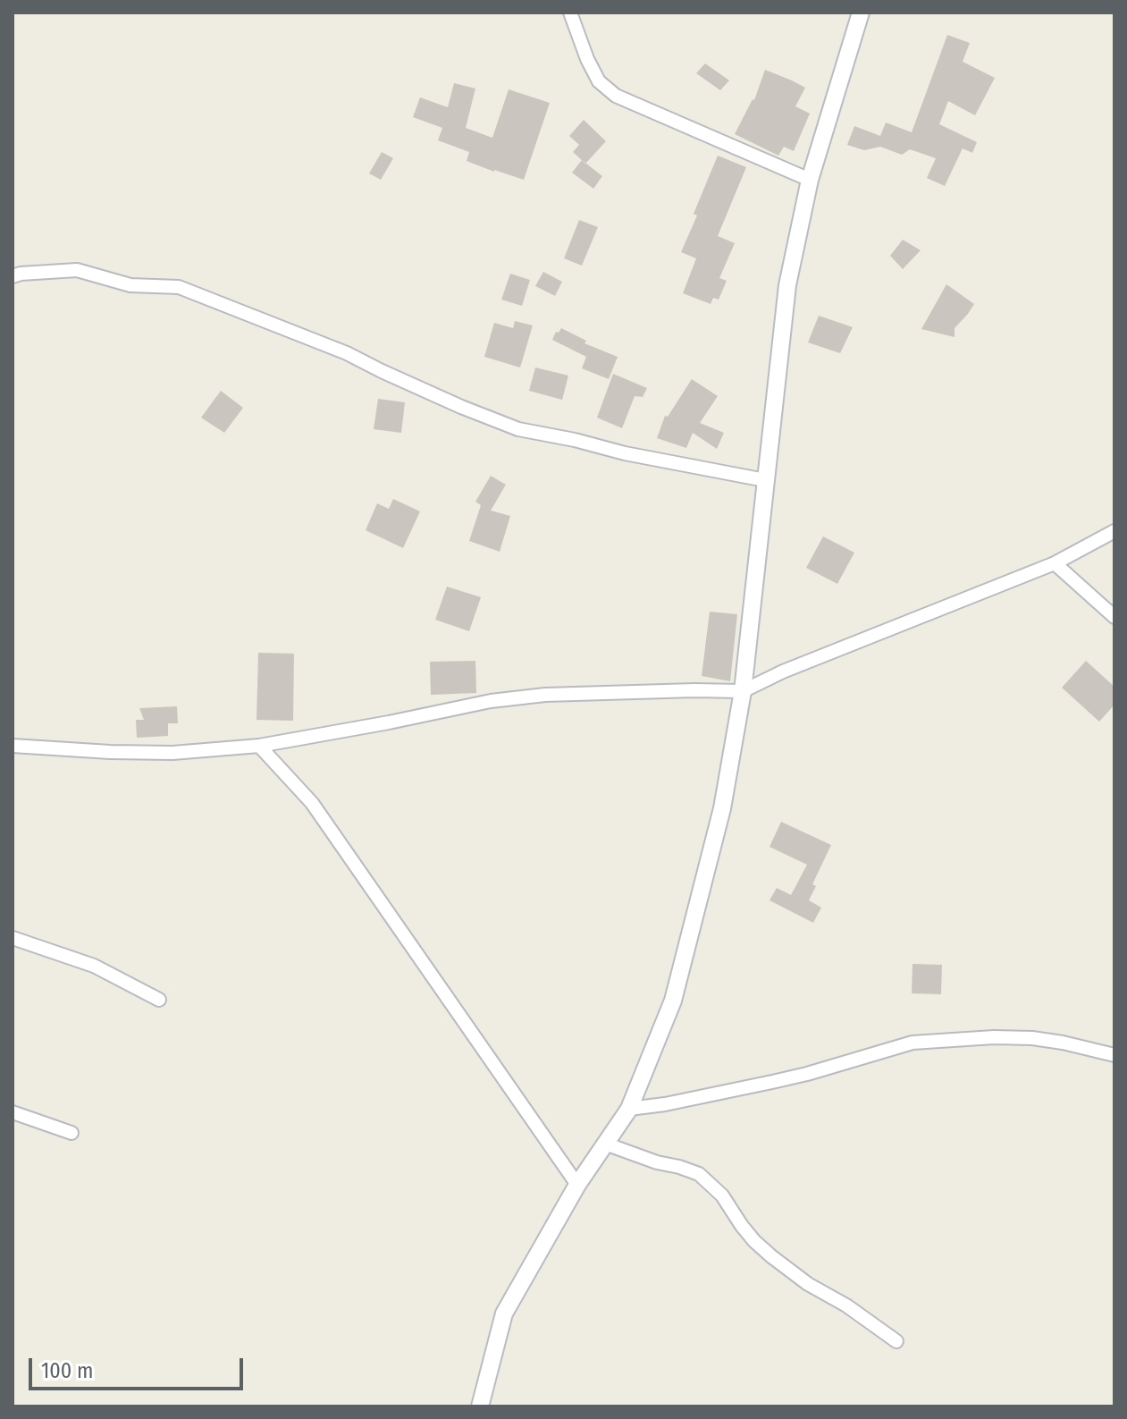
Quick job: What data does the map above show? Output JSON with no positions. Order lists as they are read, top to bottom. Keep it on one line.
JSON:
{"scale_bar":"100 m"}
